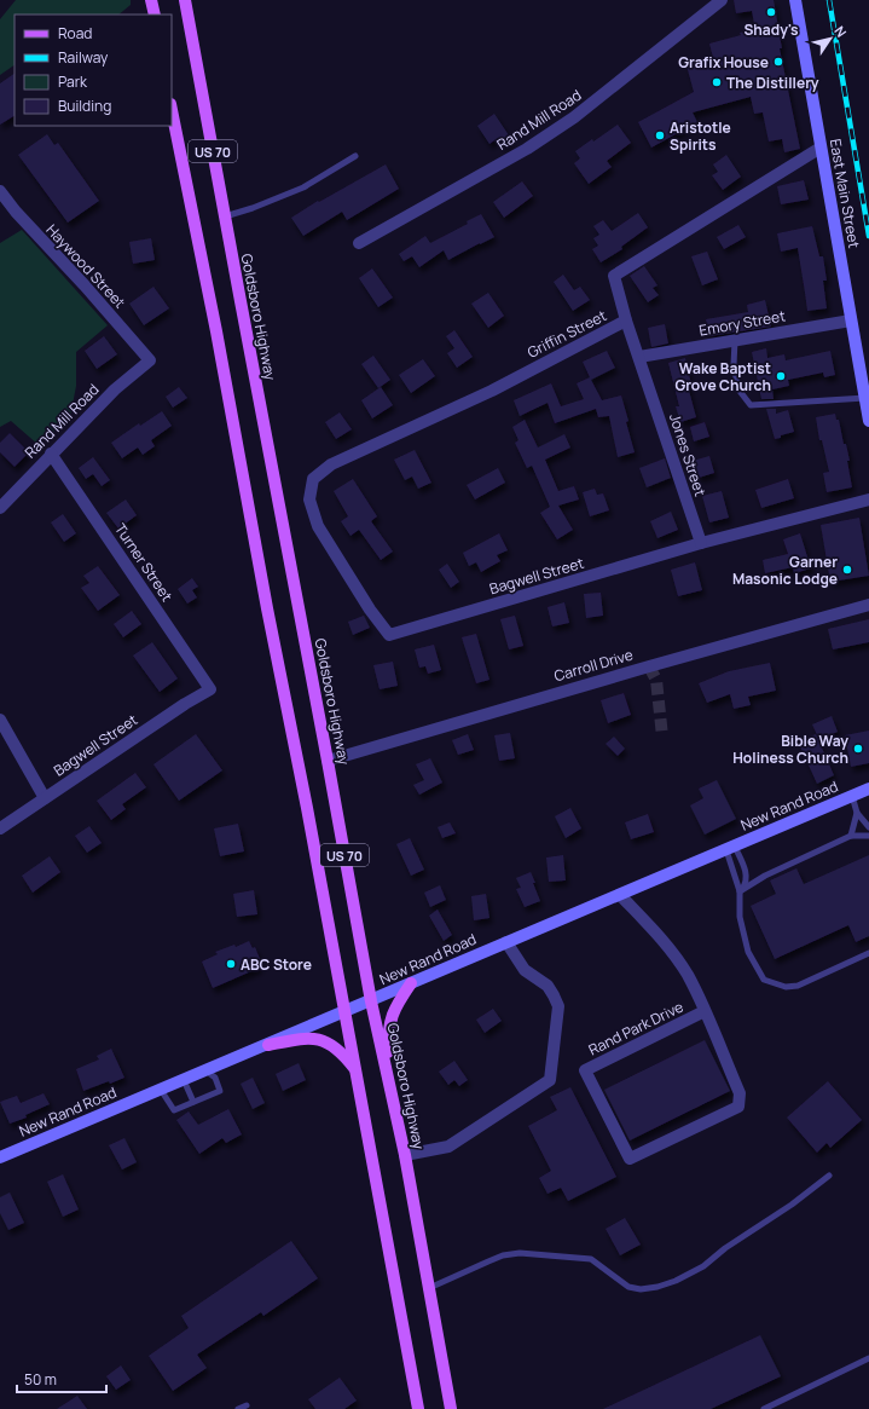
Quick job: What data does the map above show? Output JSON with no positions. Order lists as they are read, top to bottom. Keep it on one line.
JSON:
{"streets":{"main road":["US 70","Goldsboro Highway"],"street":["Rand Mill Road","East Main Street","Haywood Street","Emory Street","Griffin Street","Jones Street","Turner Street","Bagwell Street","Carroll Drive","New Rand Road","Rand Park Drive"]},"crossings":[["Rand Mill Road","Haywood Street"],["Rand Mill Road","Turner Street"],["US 70","New Rand Road"],["East Main Street","Emory Street"],["East Main Street","Griffin Street"],["Goldsboro Highway","Carroll Drive"],["Goldsboro Highway","New Rand Road"],["Emory Street","Jones Street"],["Griffin Street","Jones Street"],["Griffin Street","Bagwell Street"],["Jones Street","Bagwell Street"],["Turner Street","Bagwell Street"],["New Rand Road","Rand Park Drive"]],"places":["Shady's","Grafix House","The Distillery","Aristotle Spirits","Wake Baptist Grove Church","Garner Masonic Lodge","Bible Way Holiness Church","ABC Store"],"legend":["Road","Railway","Park","Building"],"scale_bar":"50 m","north":"top right"}
